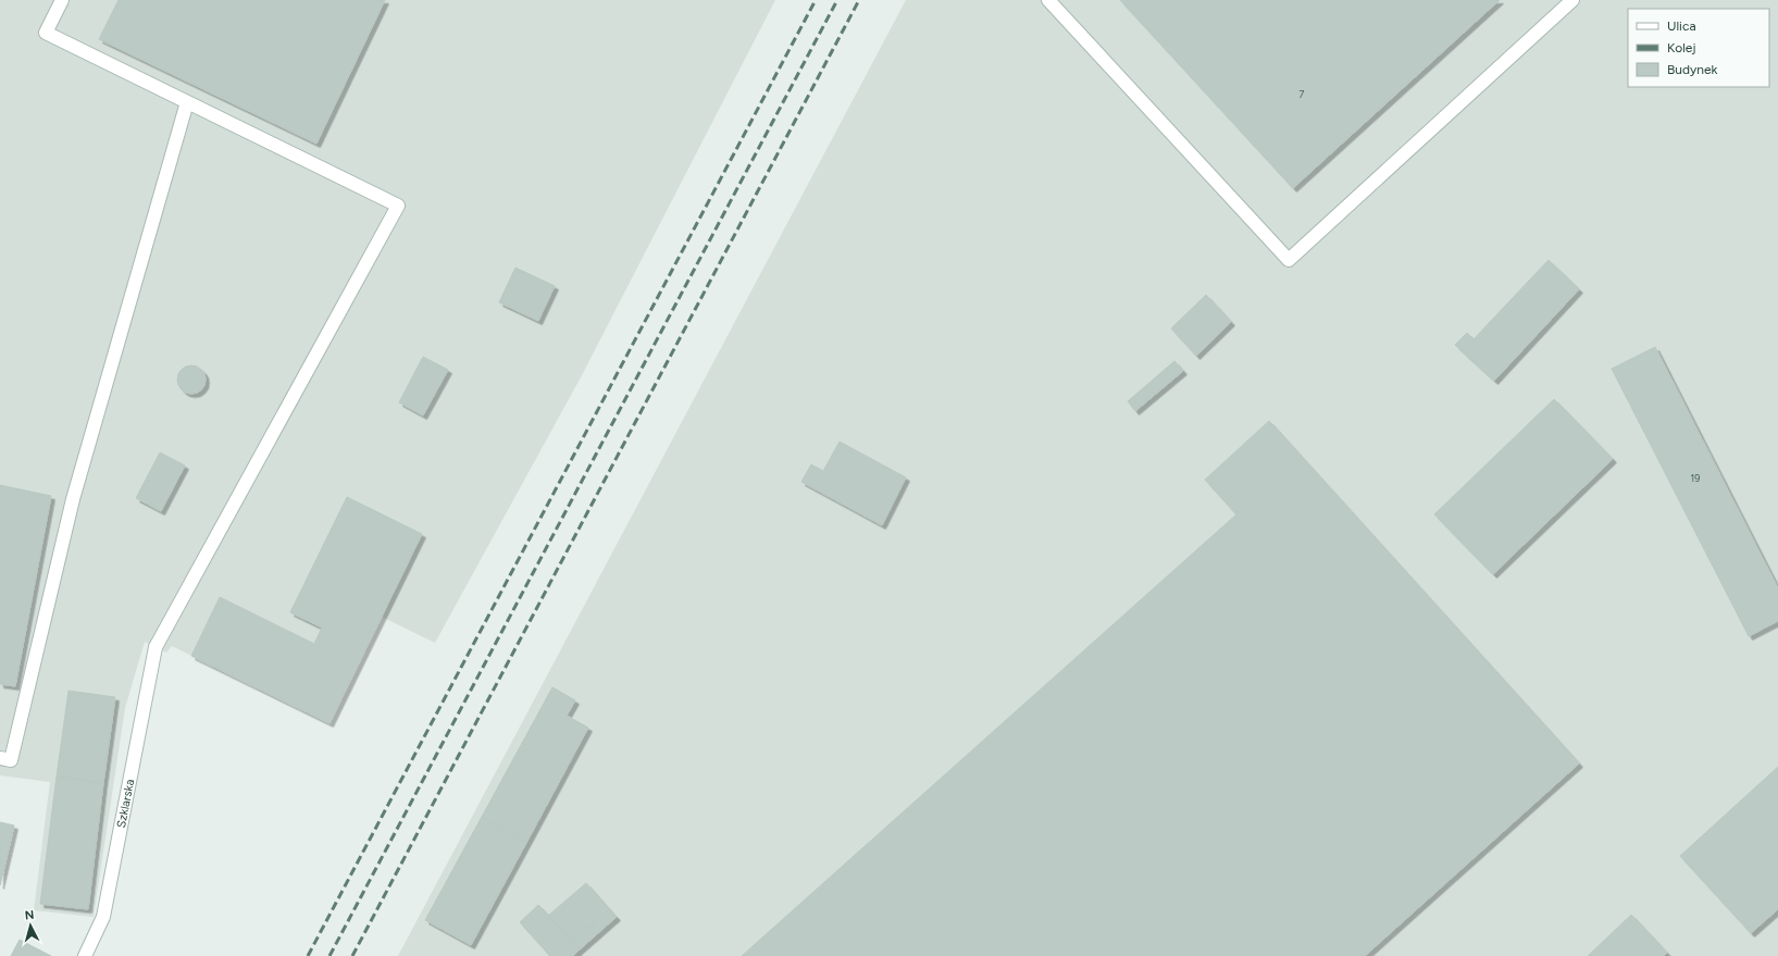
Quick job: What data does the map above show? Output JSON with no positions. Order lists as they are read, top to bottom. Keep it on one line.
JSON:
{"streets":{"street":["Szklarska"]},"house_numbers":["7","19"],"legend":["Ulica","Kolej","Budynek"],"north":"top"}
